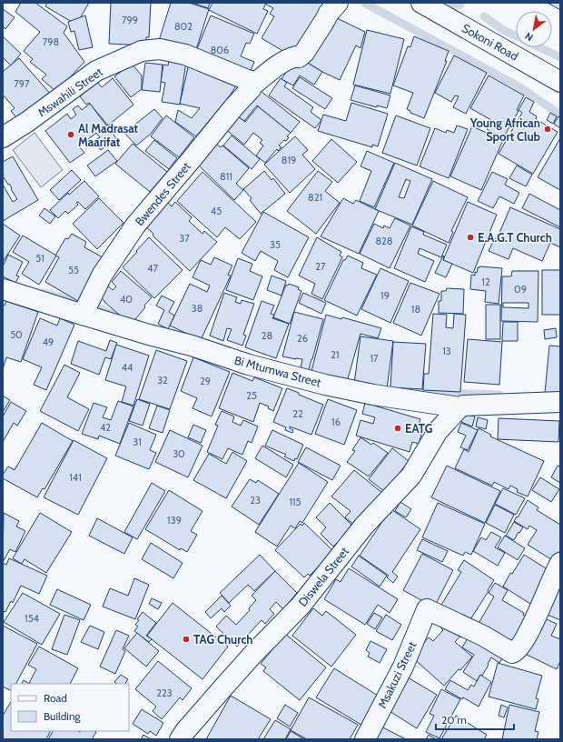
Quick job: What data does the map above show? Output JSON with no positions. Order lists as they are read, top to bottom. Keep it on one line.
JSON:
{"streets":{"street":["Sokoni Road","Mswahili Street","Bwendes Street","Bi Mtumwa Street","Diswela Street","Msakuzi Street"]},"crossings":[["Mswahili Street","Bwendes Street"],["Bwendes Street","Bi Mtumwa Street"],["Bi Mtumwa Street","Diswela Street"]],"places":["Young African Sport Club","Al Madrasat Maarifat","E.A.G.T Church","EATG","TAG Church"],"house_numbers":["799","802","798","806","797","819","811","821","45","37","828","35","51","27","47","55","12","09","19","40","38","18","50","28","26","49","13","21","17","44","32","29","25","22","16","42","31","30","141","23","115","139","154","223"],"legend":["Road","Building"],"scale_bar":"20 m","north":"bottom left"}
